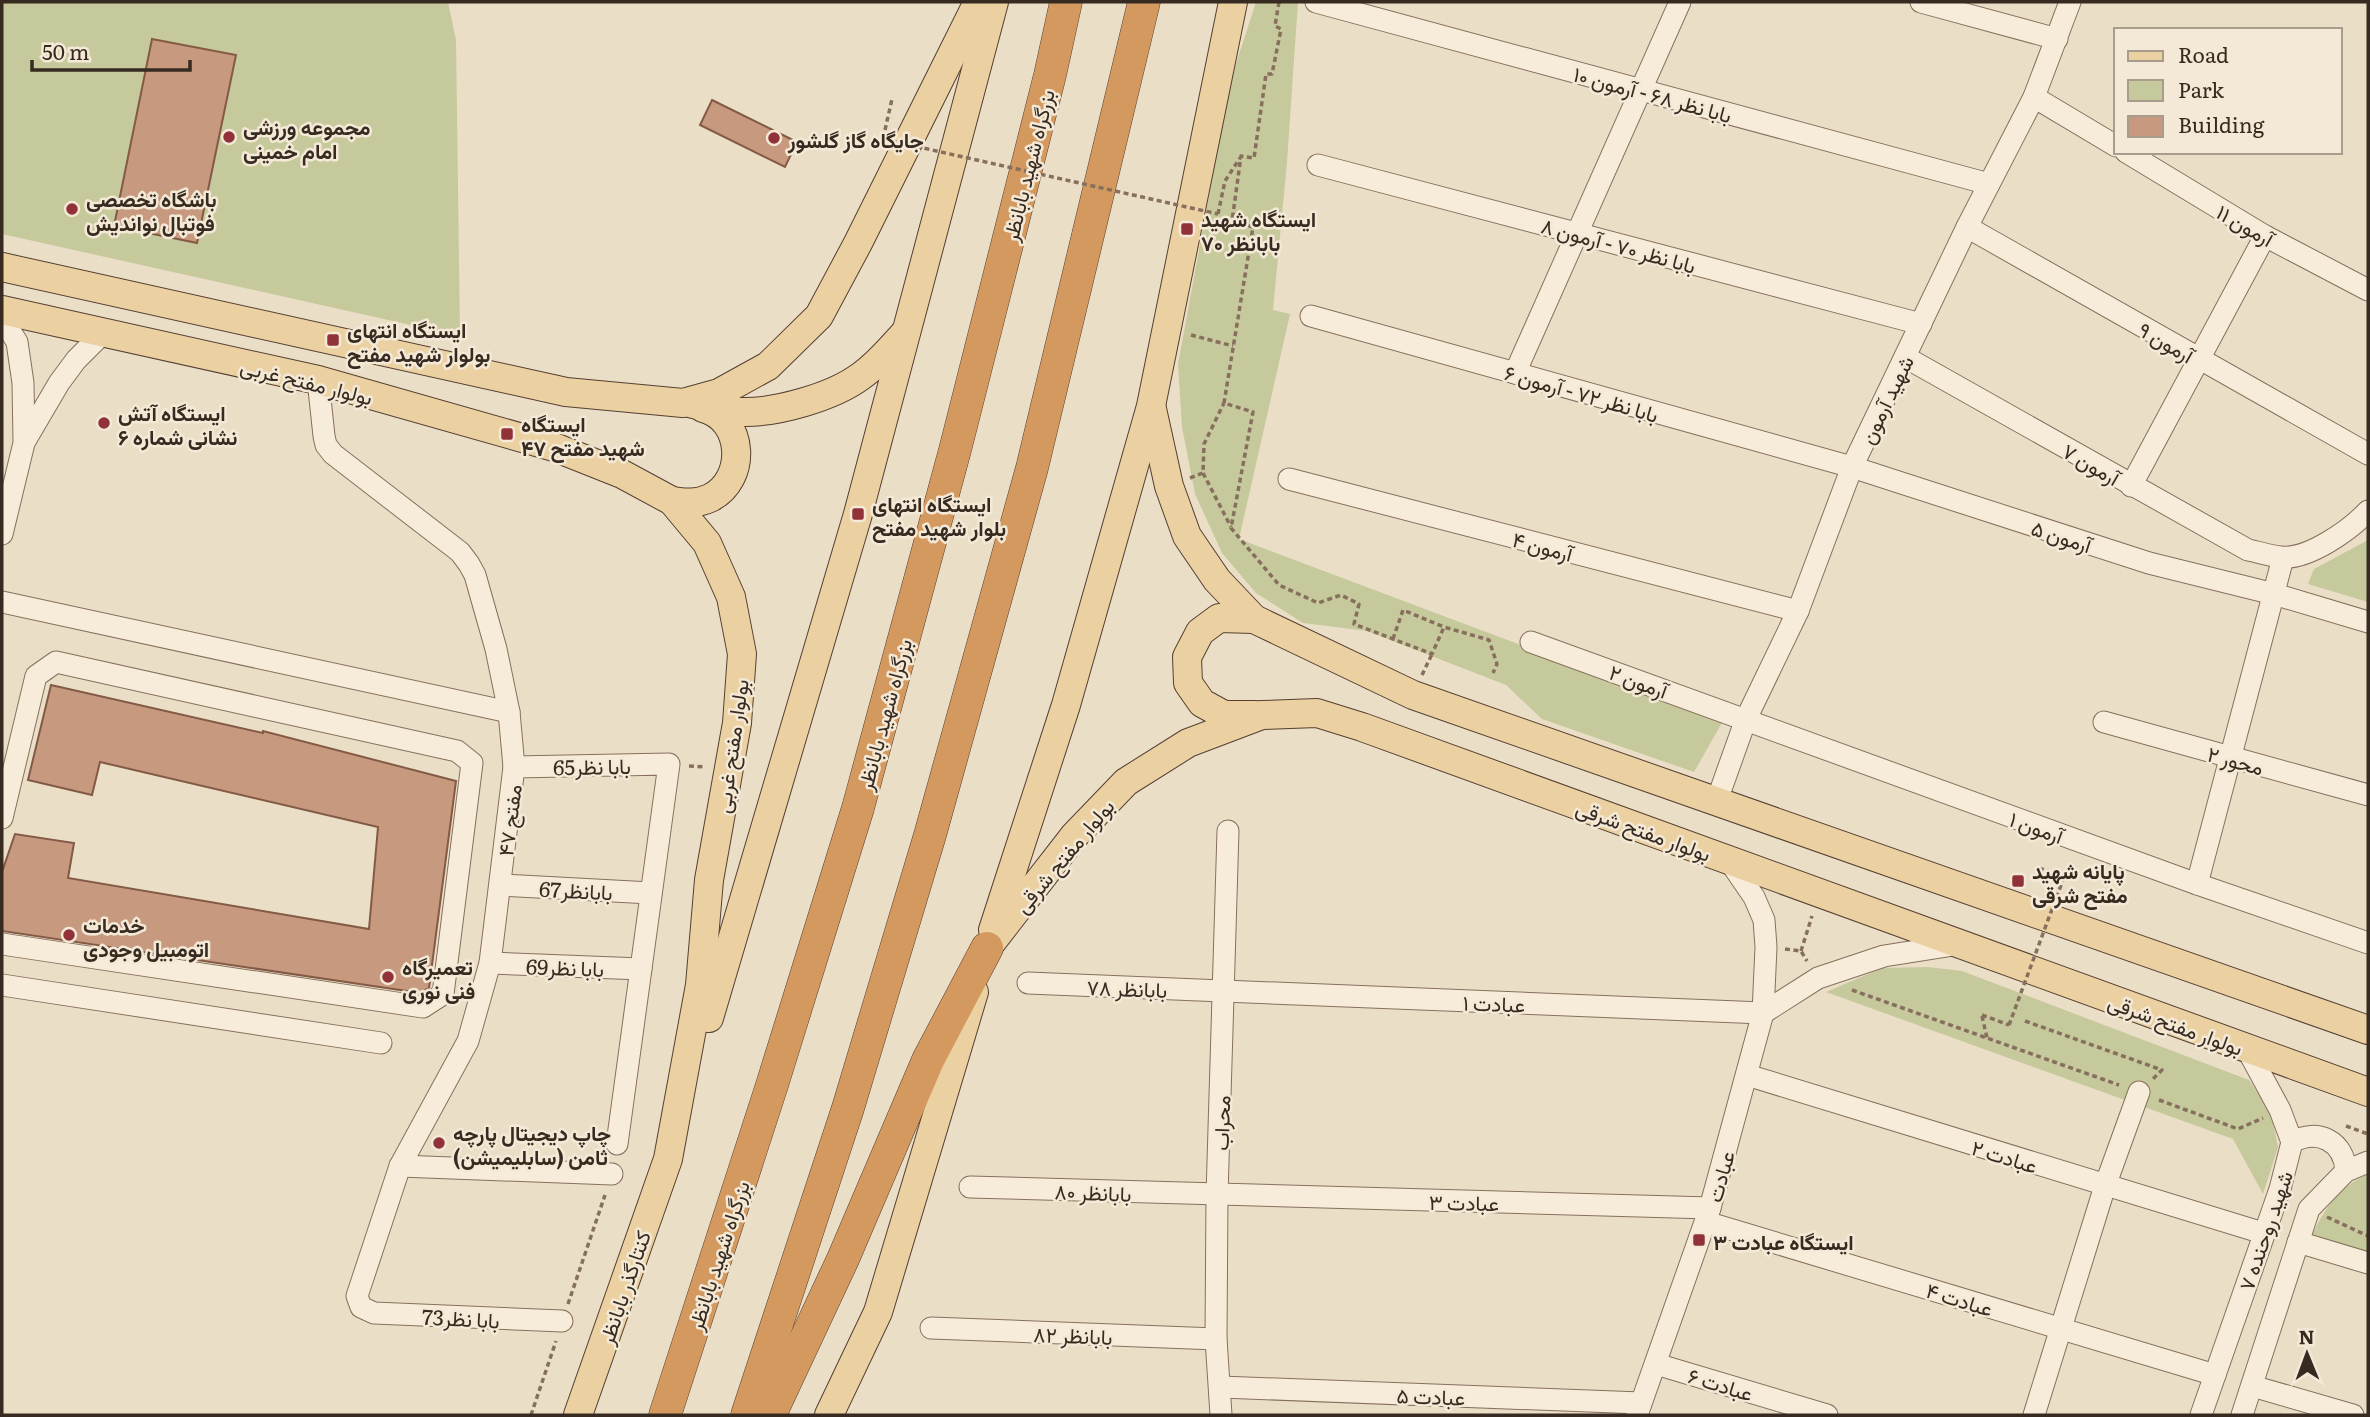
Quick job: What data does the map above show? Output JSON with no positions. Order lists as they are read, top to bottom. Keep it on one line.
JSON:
{"streets":{"highway":["بزرگراه شهید بابانظر"],"main road":["بولوار مفتح غربی","بولوار مفتح شرقی","کنتارگذر بابانظر"],"street":["بابا نظر ۶۸ - آرمون ۱۰","آرمون ۱۱","بابا نظر ۷۰ - آرمون ۸","آرمون ۹","بابا نظر ۷۲ - آرمون ۶","شهید آرمون","آرمون ۷","آرمون ۵","آرمون ۴","آرمون ۲","محور ۲","بابا نظر65","مفتح ۴۷","آرمون ۱","بابانظر67","بابا نظر69","بابانظر ۷۸","عبادت ۱","محراب","عبادت ۲","عبادت","بابانظر ۸۰","عبادت ۳","شهید روحنده ۷","عبادت ۴","بابا نظر73","بابانظر ۸۲","عبادت ۶","عبادت ۵"]},"crossings":[["بابا نظر ۶۸ - آرمون ۱۰","شهید آرمون"],["بابا نظر ۷۰ - آرمون ۸","شهید آرمون"],["آرمون ۹","شهید آرمون"],["بولوار مفتح غربی","مفتح ۴۷"],["بولوار مفتح غربی","کنتارگذر بابانظر"],["بابا نظر ۷۲ - آرمون ۶","شهید آرمون"],["بابا نظر ۷۲ - آرمون ۶","آرمون ۵"],["شهید آرمون","آرمون ۷"],["شهید آرمون","آرمون ۵"],["شهید آرمون","آرمون ۴"],["شهید آرمون","آرمون ۲"],["شهید آرمون","آرمون ۱"],["آرمون ۲","آرمون ۱"],["بابا نظر65","مفتح ۴۷"],["مفتح ۴۷","بابانظر67"],["مفتح ۴۷","بابا نظر69"],["مفتح ۴۷","بابا نظر73"],["بولوار مفتح شرقی","عبادت"],["بولوار مفتح شرقی","شهید روحنده ۷"],["بابانظر ۷۸","عبادت ۱"],["بابانظر ۷۸","محراب"],["عبادت ۱","محراب"],["عبادت ۱","عبادت"],["محراب","بابانظر ۸۰"],["محراب","عبادت ۳"],["محراب","بابانظر ۸۲"],["محراب","عبادت ۵"],["عبادت ۲","عبادت"],["عبادت ۲","شهید روحنده ۷"],["عبادت","عبادت ۳"],["عبادت","عبادت ۴"],["عبادت","عبادت ۶"],["عبادت","عبادت ۵"],["بابانظر ۸۰","عبادت ۳"],["عبادت ۳","عبادت ۴"],["شهید روحنده ۷","عبادت ۴"]],"places":{"other":["مجموعه ورزشی امام خمینی","جایگاه گاز گلشور","باشگاه تخصصی فوتبال نواندیش","ایستگاه آتش نشانی شماره ۶","خدمات اتومبیل وجودی","تعمیرگاه فنی نوری","چاپ دیجیتال پارچه ثامن (سابلیمیشن)"],"transit":["ایستگاه شهید بابانظر ۷۰","ایستگاه انتهای بولوار شهید مفتح","ایستگاه شهید مفتح ۴۷","ایستگاه انتهای بلوار شهید مفتح","پایانه شهید مفتح شرقی","ایستگاه عبادت ۳"]},"legend":["Road","Park","Building"],"scale_bar":"50 m","north":"top"}
